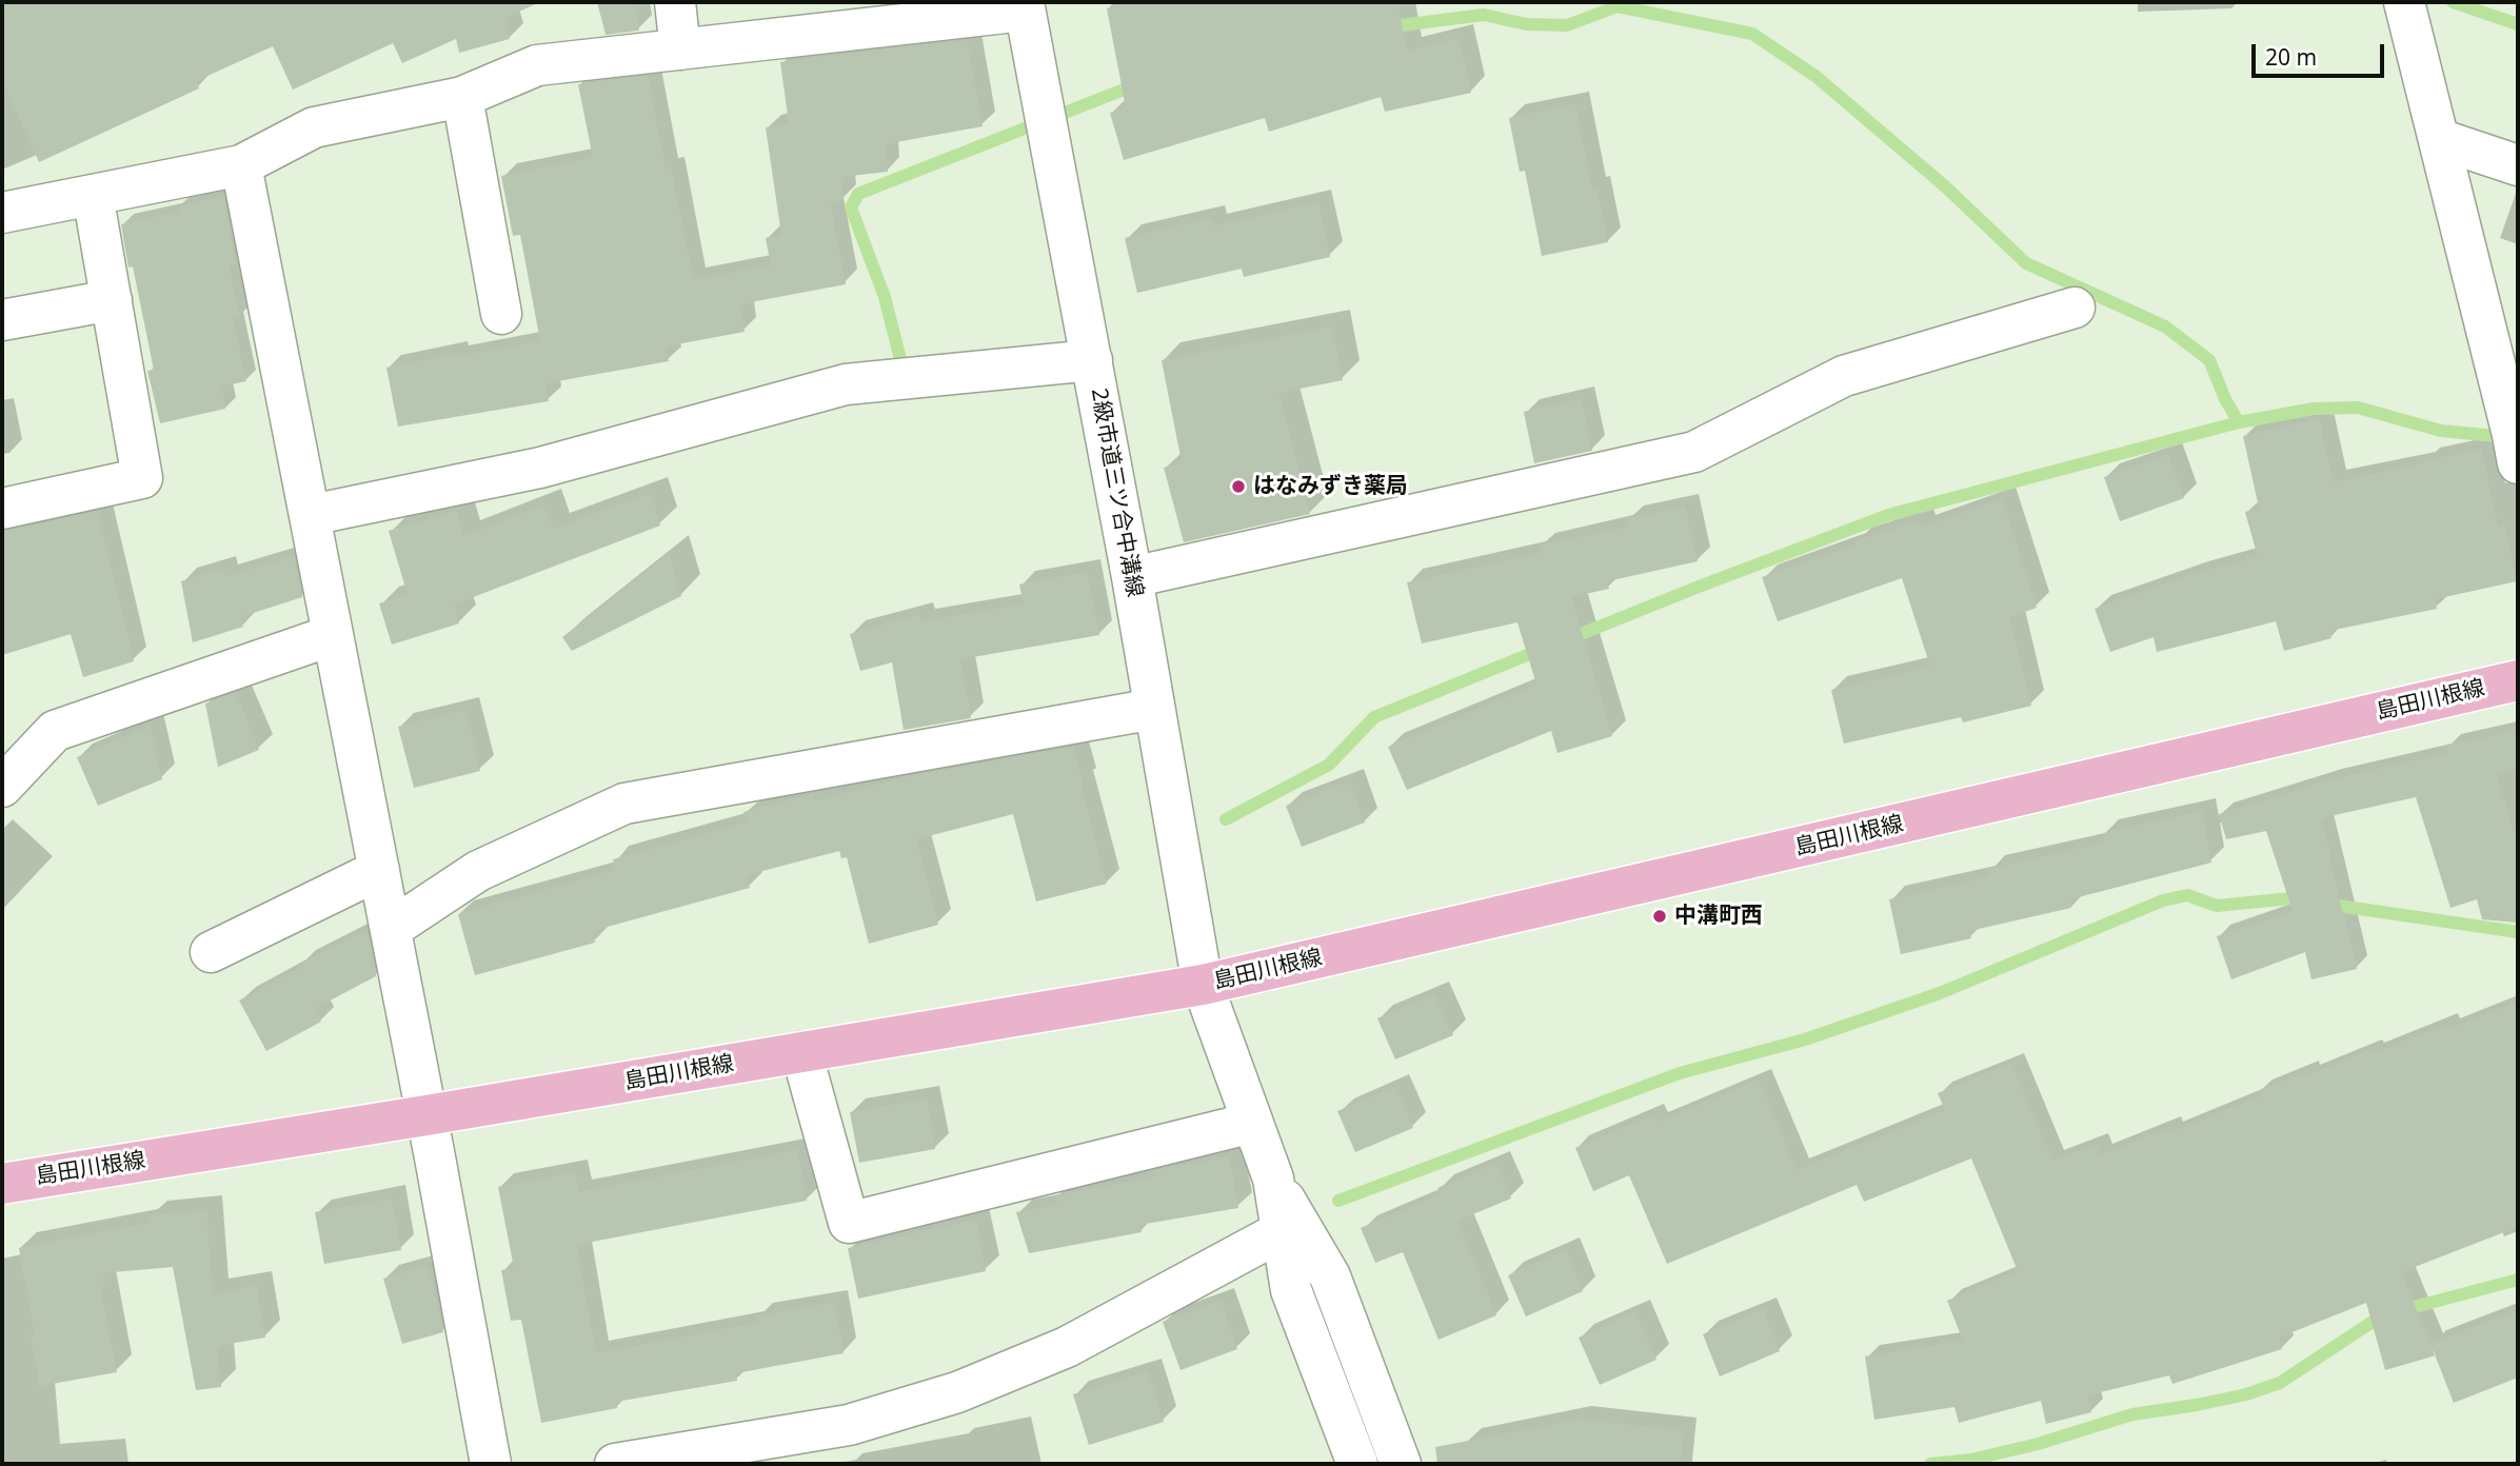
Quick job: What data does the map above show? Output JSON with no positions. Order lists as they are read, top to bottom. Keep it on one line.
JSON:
{"streets":{"main road":["島田川根線"],"street":["2級市道三ツ合中溝線"]},"crossings":[["2級市道三ツ合中溝線","島田川根線"]],"places":["はなみずき薬局","中溝町西"],"scale_bar":"20 m"}
